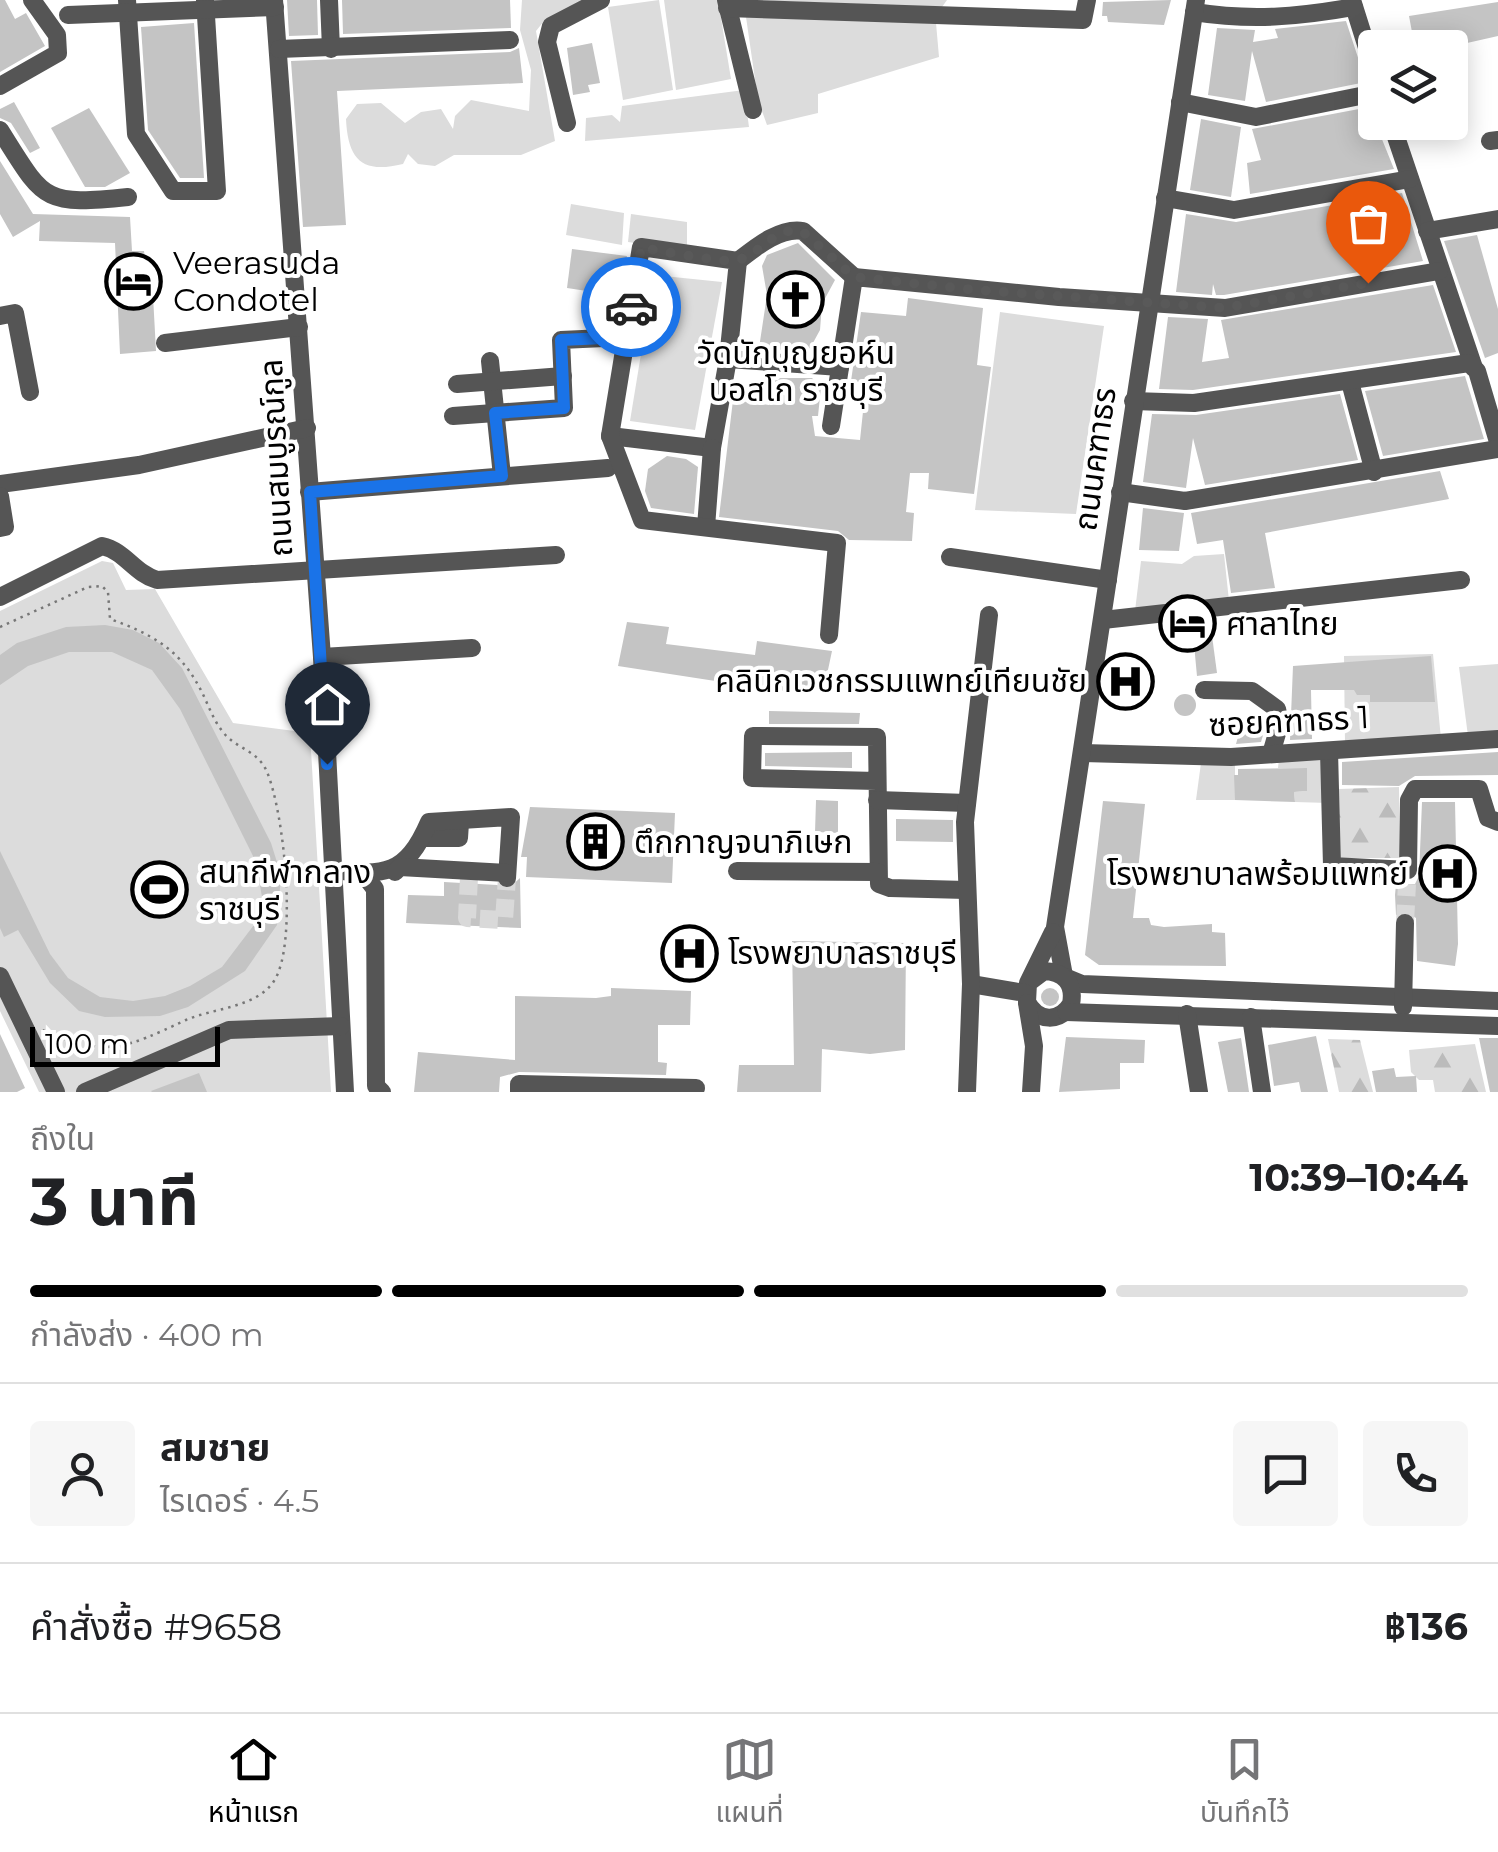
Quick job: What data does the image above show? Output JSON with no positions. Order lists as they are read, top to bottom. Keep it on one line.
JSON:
{"streets":{"street":["ถนนสมบูรณ์กูล","ถนนคฑาธร","ซอยคฑาธร 1"]},"crossings":[["ถนนคฑาธร","ซอยคฑาธร 1"]],"places":{"hotel":["Veerasuda Condotel","ศาลาไทย"],"church":["วัดนักบุญยอห์น บอสโก ราชบุรี"],"hospital":["คลินิกเวชกรรมแพทย์เทียนชัย","โรงพยาบาลพร้อมแพทย์","โรงพยาบาลราชบุรี"],"building":["ตึกกาญจนาภิเษก"],"sports":["สนากีฬากลาง ราชบุรี"]},"scale_bar":"100 m","page":{"scale":"100 m","heading":["3 นาที","ถึงใน","10:39–10:44"],"panel":["สมชาย","ไรเดอร์ · 4.5","คำสั่งซื้อ #9658","฿136"],"bar":"กำลังส่ง · 400 m","tabs":["หน้าแรก","แผนที่","บันทึกไว้"]}}
